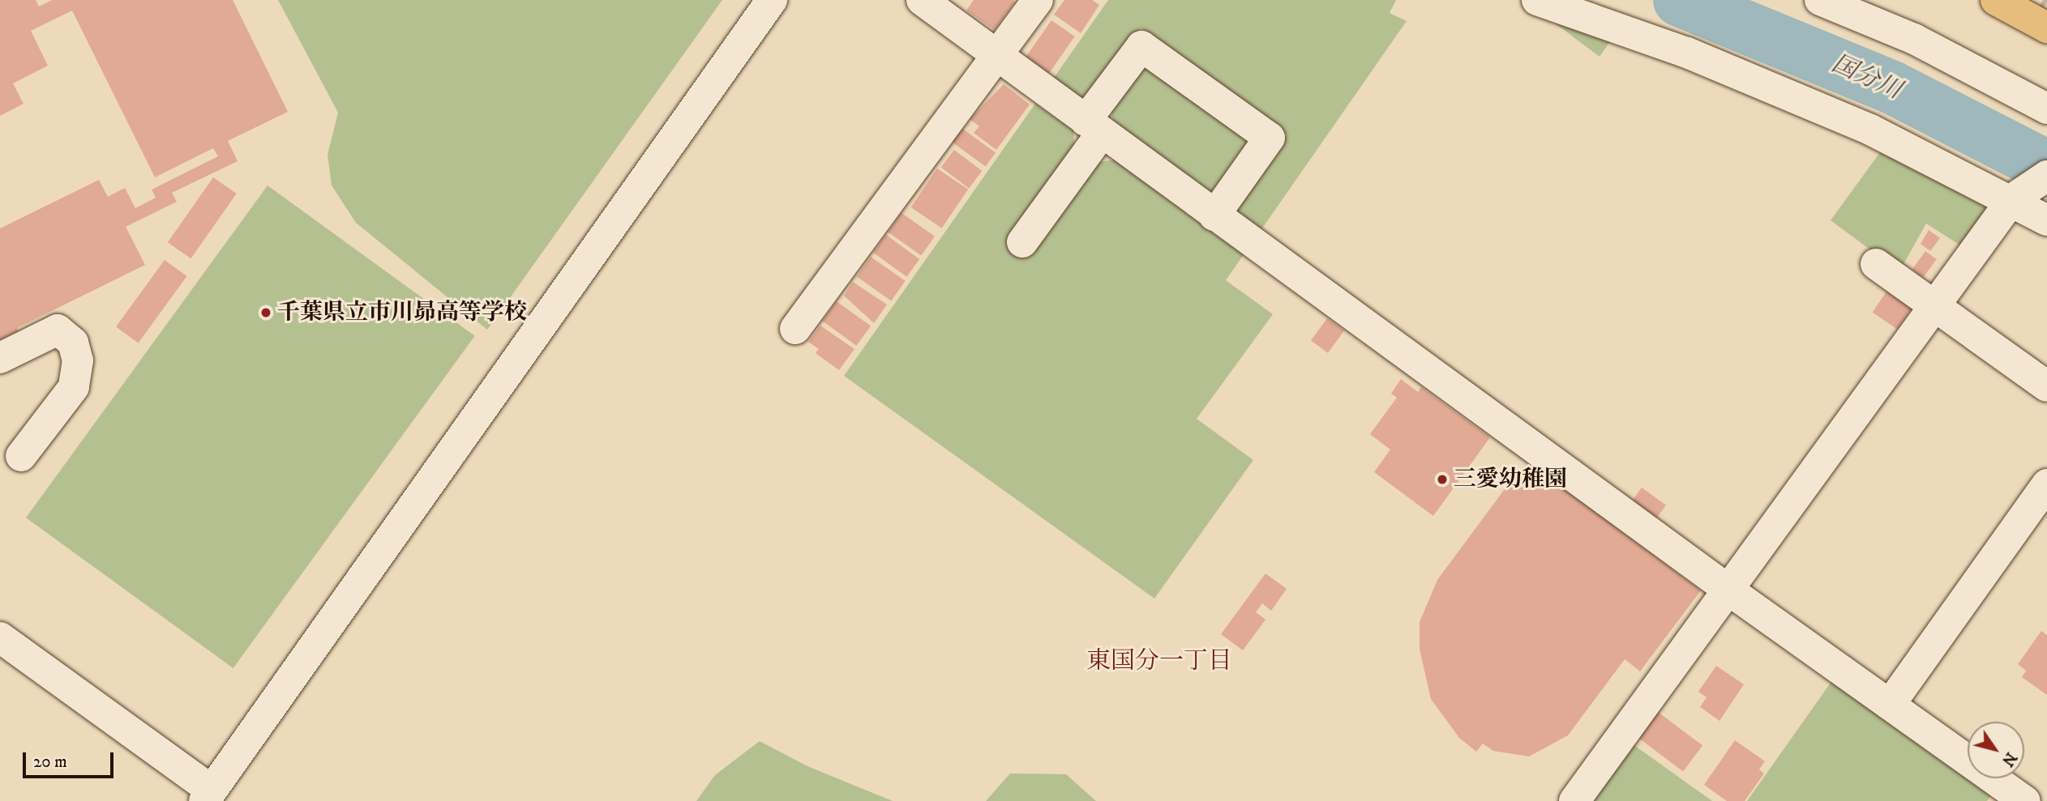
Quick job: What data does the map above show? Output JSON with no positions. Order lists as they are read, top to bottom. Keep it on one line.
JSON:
{"districts":["東国分一丁目"],"water":["国分川"],"places":["千葉県立市川昴高等学校","三愛幼稚園"],"scale_bar":"20 m","north":"bottom right"}
